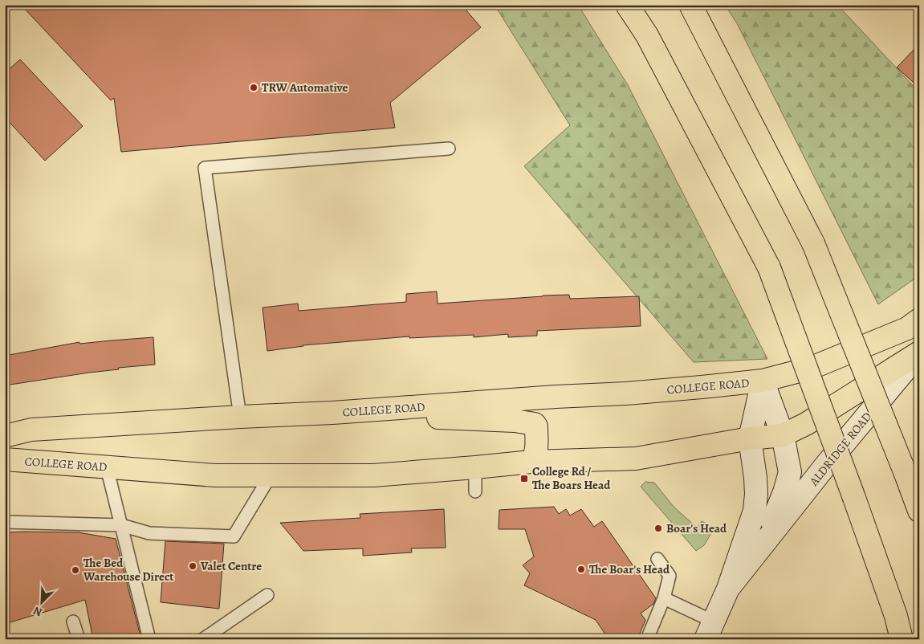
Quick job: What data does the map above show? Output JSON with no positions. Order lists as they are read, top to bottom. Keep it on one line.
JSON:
{"streets":{"main road":["COLLEGE ROAD","ALDRIDGE ROAD"]},"crossings":[["COLLEGE ROAD","ALDRIDGE ROAD"]],"places":{"other":["TRW Automative","Boar's Head","Valet Centre","The Boar's Head","The Bed Warehouse Direct"],"transit":["College Rd / The Boars Head"]},"north":"bottom left"}
